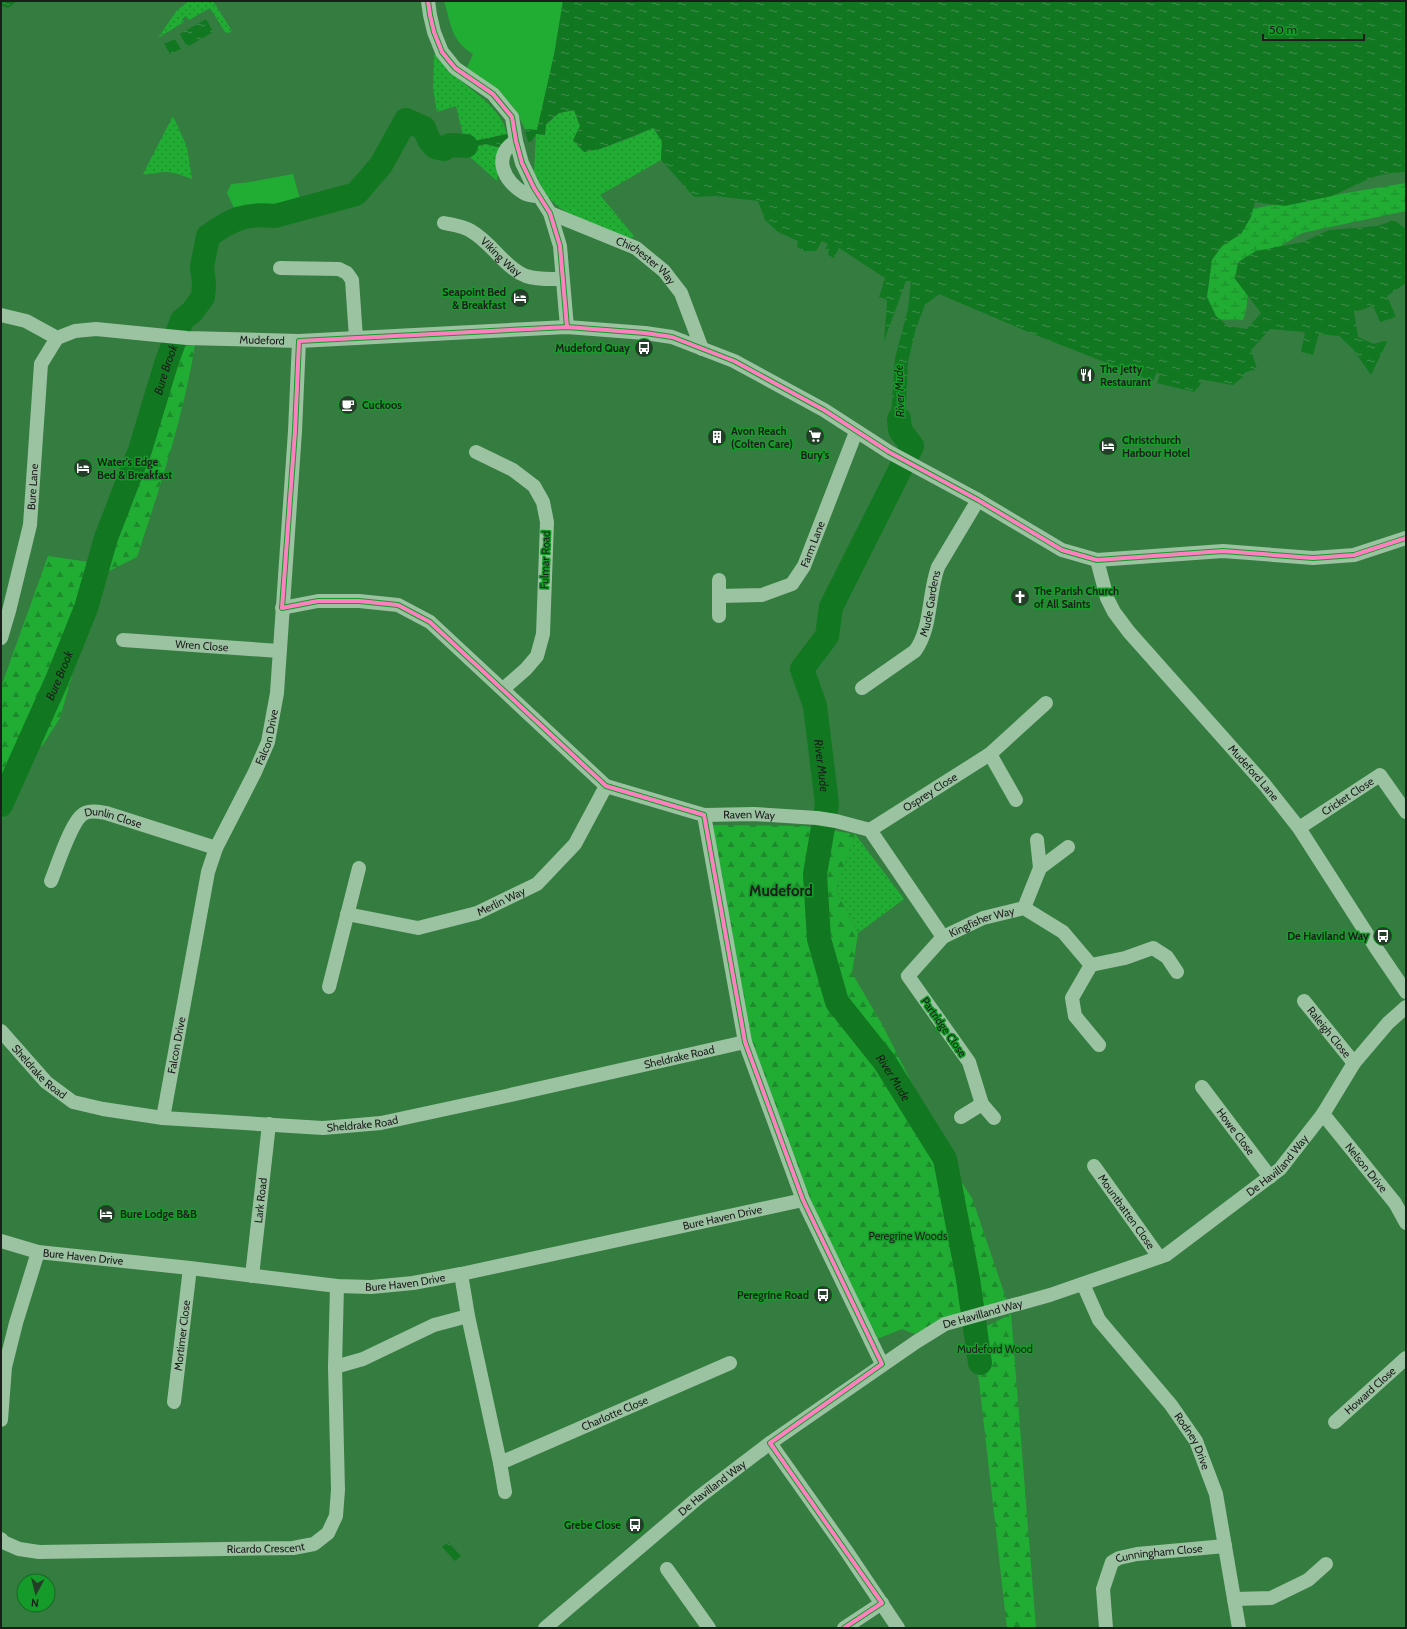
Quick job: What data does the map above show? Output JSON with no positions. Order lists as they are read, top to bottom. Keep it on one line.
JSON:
{"streets":{"street":["Viking Way","Chichester Way","Mudeford","Bure Lane","Farm Lane","Fulmar Road","Mude Gardens","Wren Close","Falcon Drive","Mudeford Lane","Osprey Close","Cricket Close","Raven Way","Dunlin Close","Merlin Way","Kingfisher Way","Partridge Close","Raleigh Close","Sheldrake Road","Howe Close","De Havilland Way","Nelson Drive","Lark Road","Mountbatten Close","Bure Haven Drive","Mortimer Close","Howard Close","Charlotte Close","Rodney Drive","Ricardo Crescent","Cunningham Close"]},"crossings":[["Chichester Way","Mudeford"],["Mudeford","Bure Lane"],["Mudeford","Farm Lane"],["Mudeford","Mude Gardens"],["Mudeford","Falcon Drive"],["Mudeford","Mudeford Lane"],["Fulmar Road","Raven Way"],["Wren Close","Falcon Drive"],["Falcon Drive","Raven Way"],["Falcon Drive","Dunlin Close"],["Falcon Drive","Sheldrake Road"],["Mudeford Lane","Cricket Close"],["Osprey Close","Raven Way"],["Raven Way","Merlin Way"],["Kingfisher Way","Partridge Close"],["Raleigh Close","De Havilland Way"],["Sheldrake Road","Lark Road"],["Howe Close","De Havilland Way"],["De Havilland Way","Nelson Drive"],["De Havilland Way","Mountbatten Close"],["De Havilland Way","Rodney Drive"],["Lark Road","Bure Haven Drive"],["Bure Haven Drive","Mortimer Close"],["Bure Haven Drive","Ricardo Crescent"],["Rodney Drive","Cunningham Close"]],"districts":["Mudeford"],"water":["Bure Brook","River Mude"],"parks":["Peregrine Woods","Mudeford Wood"],"places":{"hotel":["Seapoint Bed & Breakfast","Christchurch Harbour Hotel","Water's Edge Bed & Breakfast","Bure Lodge B&B"],"bus stop":["Mudeford Quay","De Haviland Way","Peregrine Road","Grebe Close"],"restaurant":["The Jetty Restaurant"],"cafe":["Cuckoos"],"supermarket":["Bury's"],"building":["Avon Reach (Colten Care)"],"church":["The Parish Church of All Saints"]},"scale_bar":"50 m","north":"bottom"}
